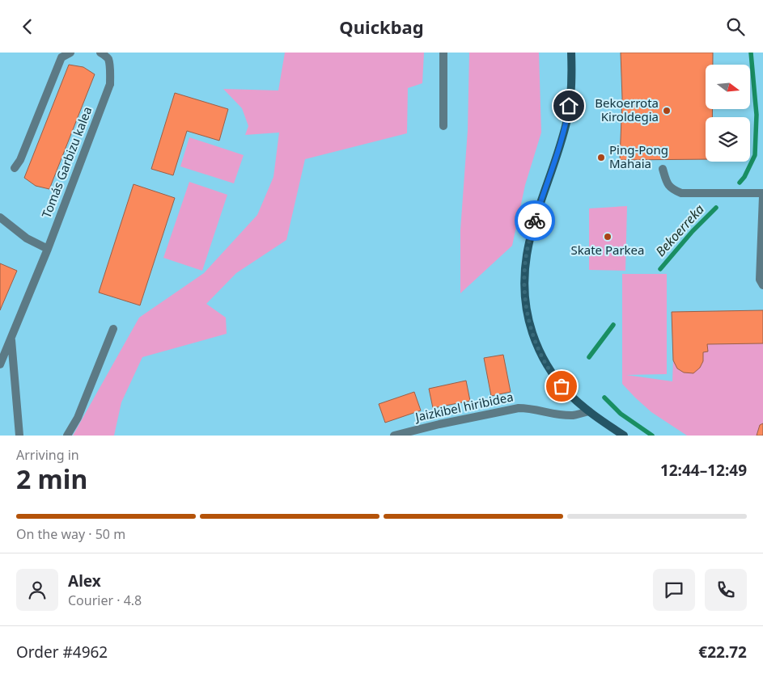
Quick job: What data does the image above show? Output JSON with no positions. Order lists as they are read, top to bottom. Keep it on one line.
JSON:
{"streets":{"street":["Tomás Garbizu kalea","Jaizkibel hiribidea"]},"water":["Bekoerreka"],"places":["Bekoerrota Kiroldegia","Ping-Pong Mahaia","Skate Parkea"],"north":"right","page":{"header":"Quickbag","heading":["2 min","Arriving in","12:44–12:49"],"panel":["Alex","Courier · 4.8","Order #4962","€22.72"],"bar":"On the way · 50 m"}}
